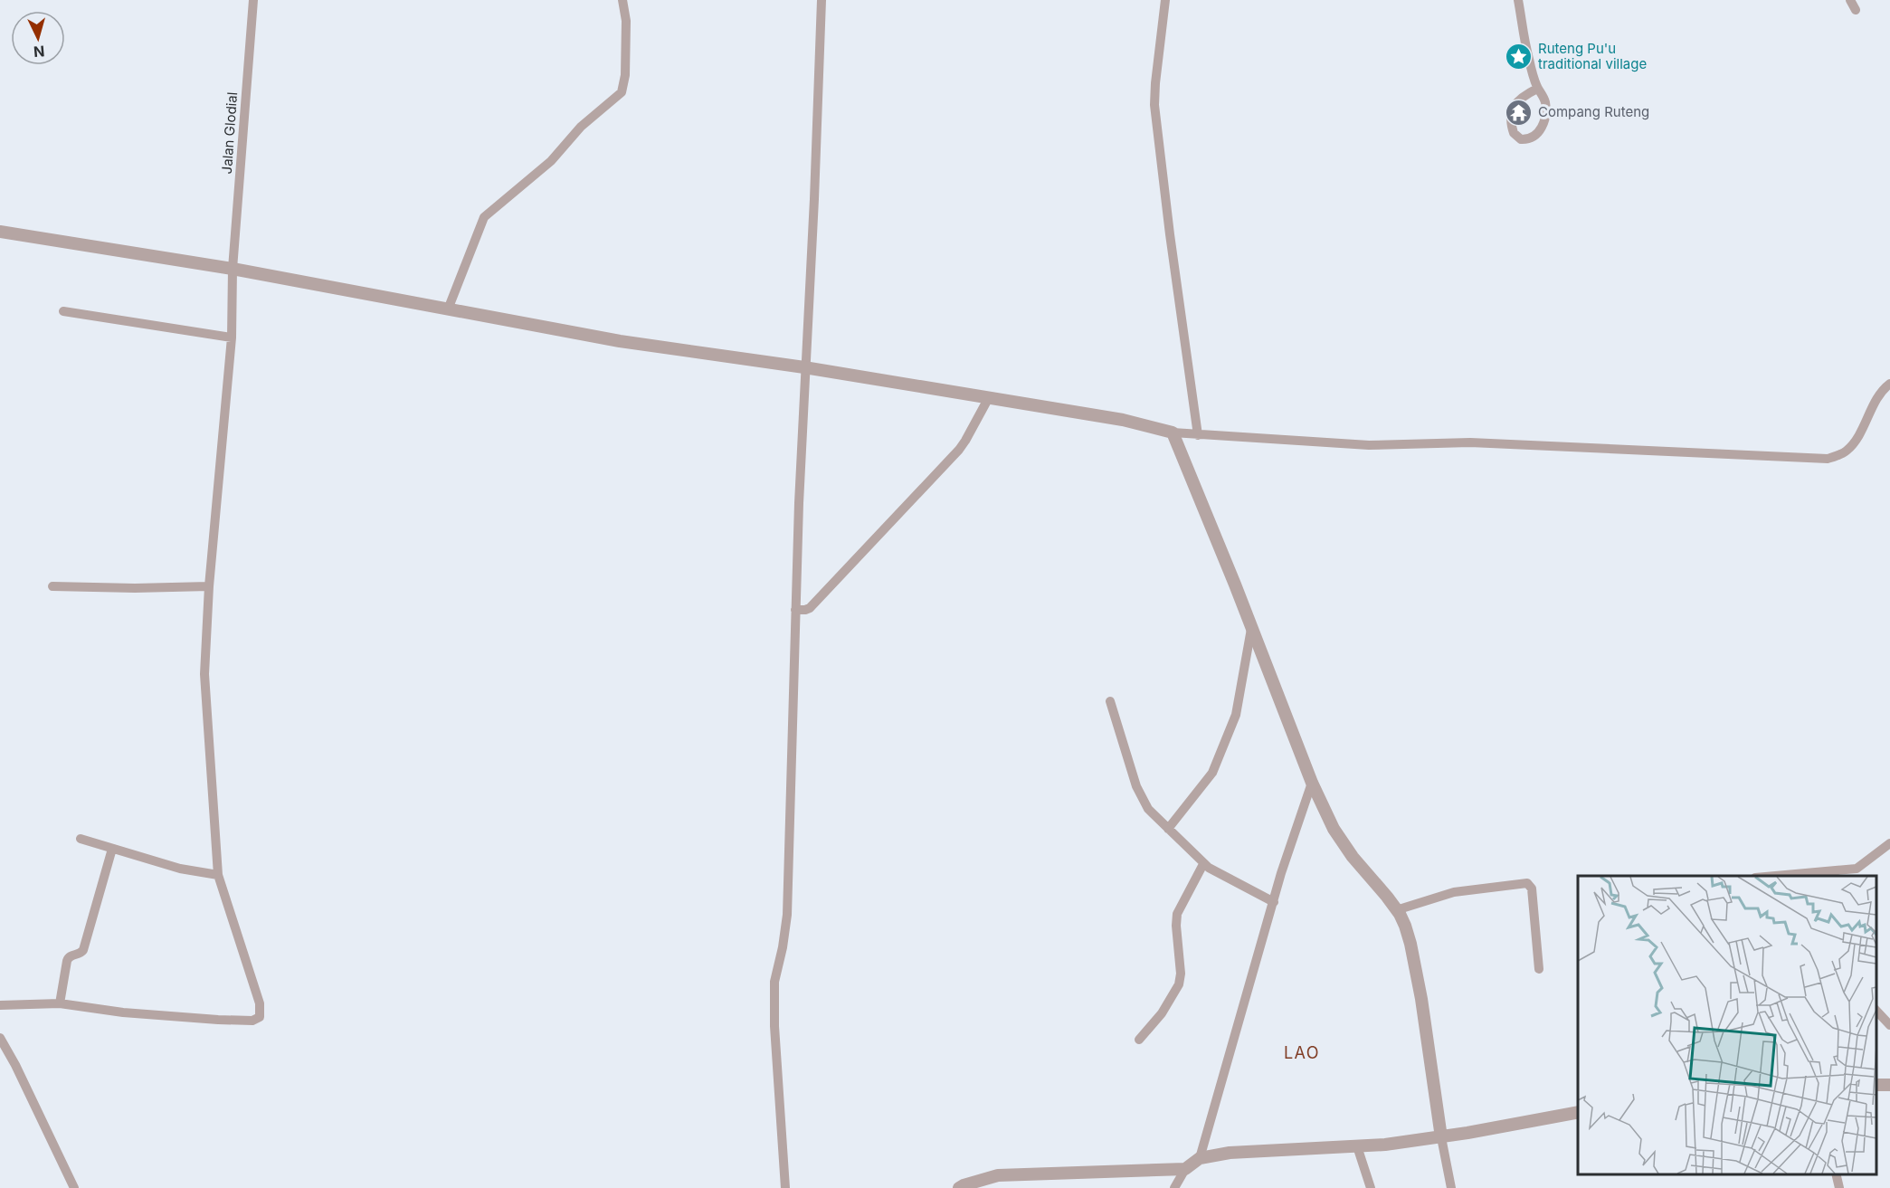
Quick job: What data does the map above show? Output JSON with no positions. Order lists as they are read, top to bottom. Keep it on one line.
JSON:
{"streets":{"street":["Jalan Glodial"]},"districts":["LAO"],"places":{"place":["Ruteng Pu'u traditional village"],"temple":["Compang Ruteng"]},"north":"bottom"}
